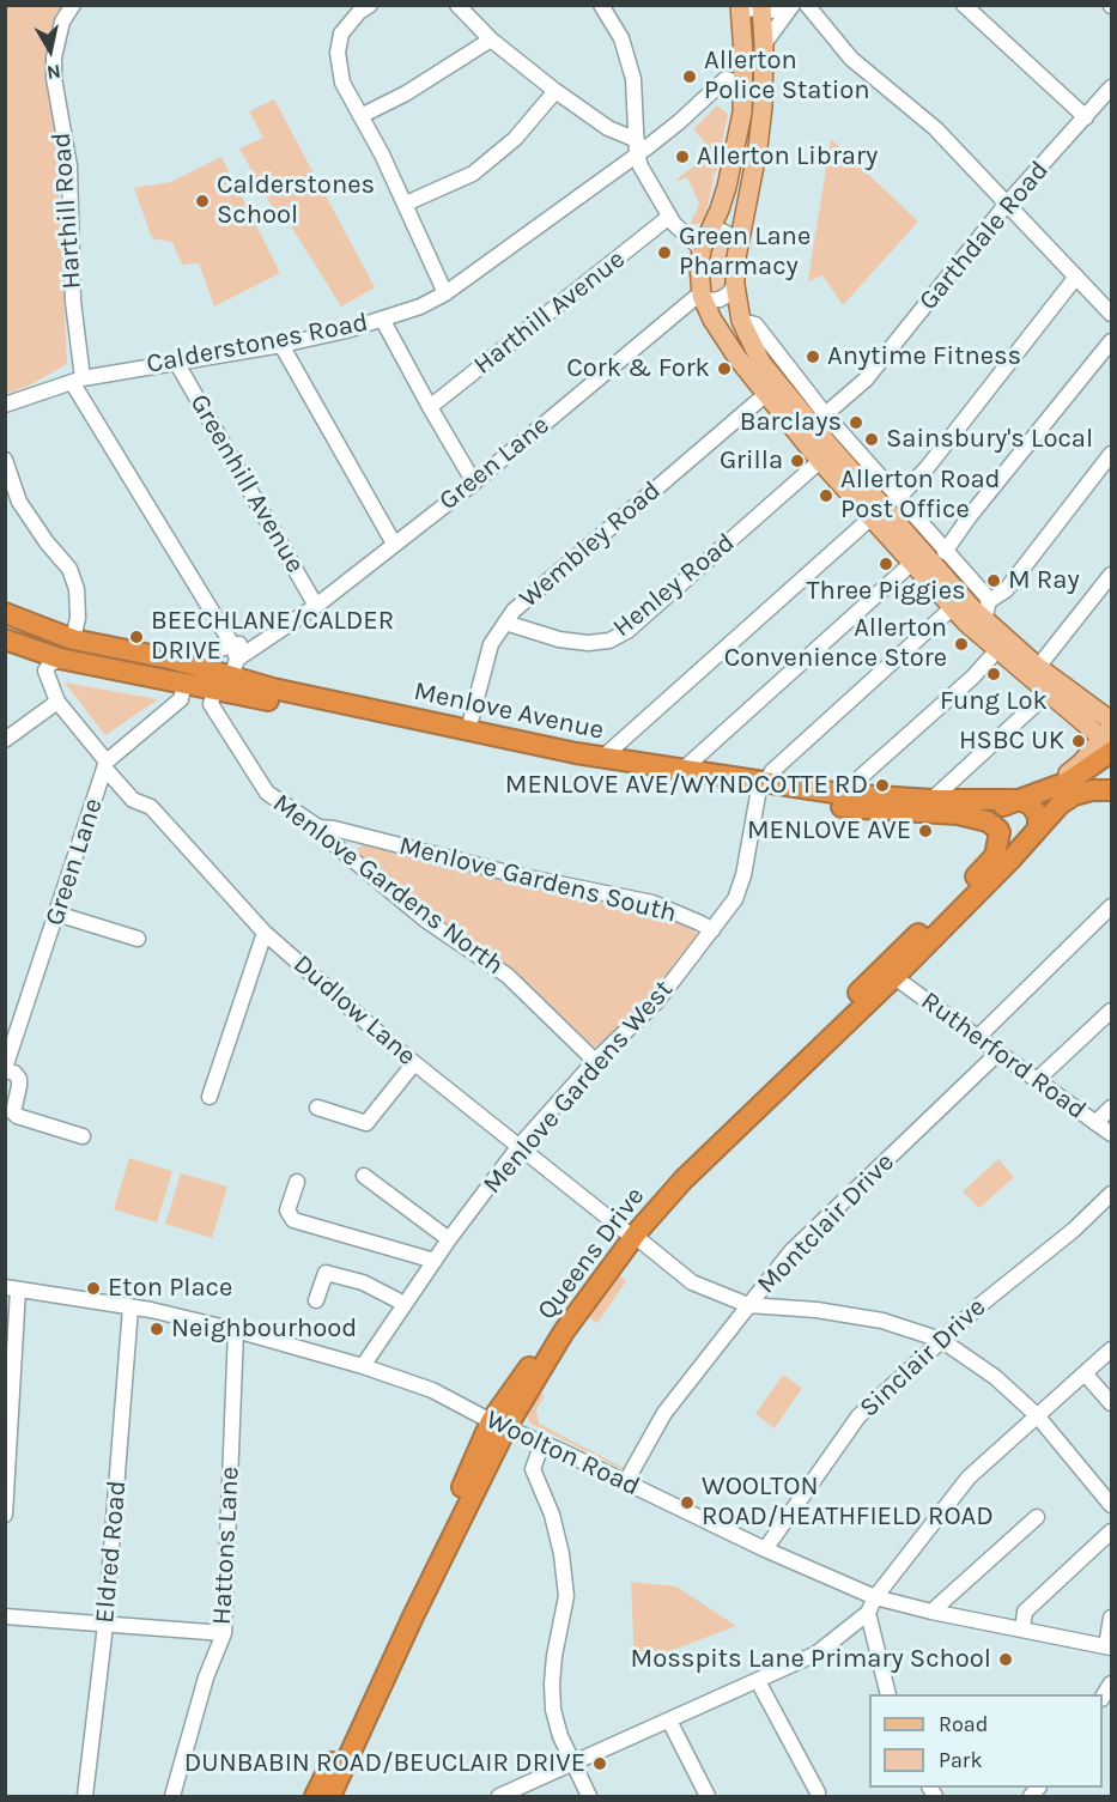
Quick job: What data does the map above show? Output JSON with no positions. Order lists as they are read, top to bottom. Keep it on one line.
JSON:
{"streets":{"highway":["Menlove Avenue","Queens Drive"],"street":["Harthill Road","Garthdale Road","Harthill Avenue","Calderstones Road","Green Lane","Greenhill Avenue","Wembley Road","Henley Road","Menlove Gardens South","Menlove Gardens North","Dudlow Lane","Rutherford Road","Menlove Gardens West","Montclair Drive","Sinclair Drive","Woolton Road","Hattons Lane","Eldred Road"]},"crossings":[["Harthill Road","Calderstones Road"],["Harthill Road","Green Lane"],["Harthill Road","Menlove Avenue"],["Harthill Road","Menlove Gardens North"],["Calderstones Road","Greenhill Avenue"],["Green Lane","Greenhill Avenue"],["Green Lane","Menlove Avenue"],["Green Lane","Menlove Gardens North"],["Green Lane","Dudlow Lane"],["Wembley Road","Henley Road"],["Wembley Road","Menlove Avenue"],["Menlove Avenue","Menlove Gardens North"],["Menlove Avenue","Dudlow Lane"],["Menlove Avenue","Menlove Gardens West"],["Menlove Avenue","Queens Drive"],["Menlove Gardens South","Menlove Gardens North"],["Menlove Gardens South","Menlove Gardens West"],["Menlove Gardens North","Menlove Gardens West"],["Dudlow Lane","Menlove Gardens West"],["Dudlow Lane","Montclair Drive"],["Dudlow Lane","Queens Drive"],["Dudlow Lane","Sinclair Drive"],["Rutherford Road","Montclair Drive"],["Rutherford Road","Queens Drive"],["Menlove Gardens West","Woolton Road"],["Montclair Drive","Woolton Road"],["Queens Drive","Woolton Road"],["Sinclair Drive","Woolton Road"],["Woolton Road","Hattons Lane"],["Woolton Road","Eldred Road"]],"places":["Allerton Police Station","Allerton Library","Calderstones School","Green Lane Pharmacy","Anytime Fitness","Cork & Fork","Barclays","Sainsbury's Local","Grilla","Allerton Road Post Office","Three Piggies","M Ray","BEECHLANE/CALDER DRIVE","Allerton Convenience Store","Fung Lok","HSBC UK","MENLOVE AVE/WYNDCOTTE RD","MENLOVE AVE","Eton Place","Neighbourhood","WOOLTON ROAD/HEATHFIELD ROAD","Mosspits Lane Primary School","DUNBABIN ROAD/BEUCLAIR DRIVE"],"legend":["Road","Park"],"north":"bottom"}
